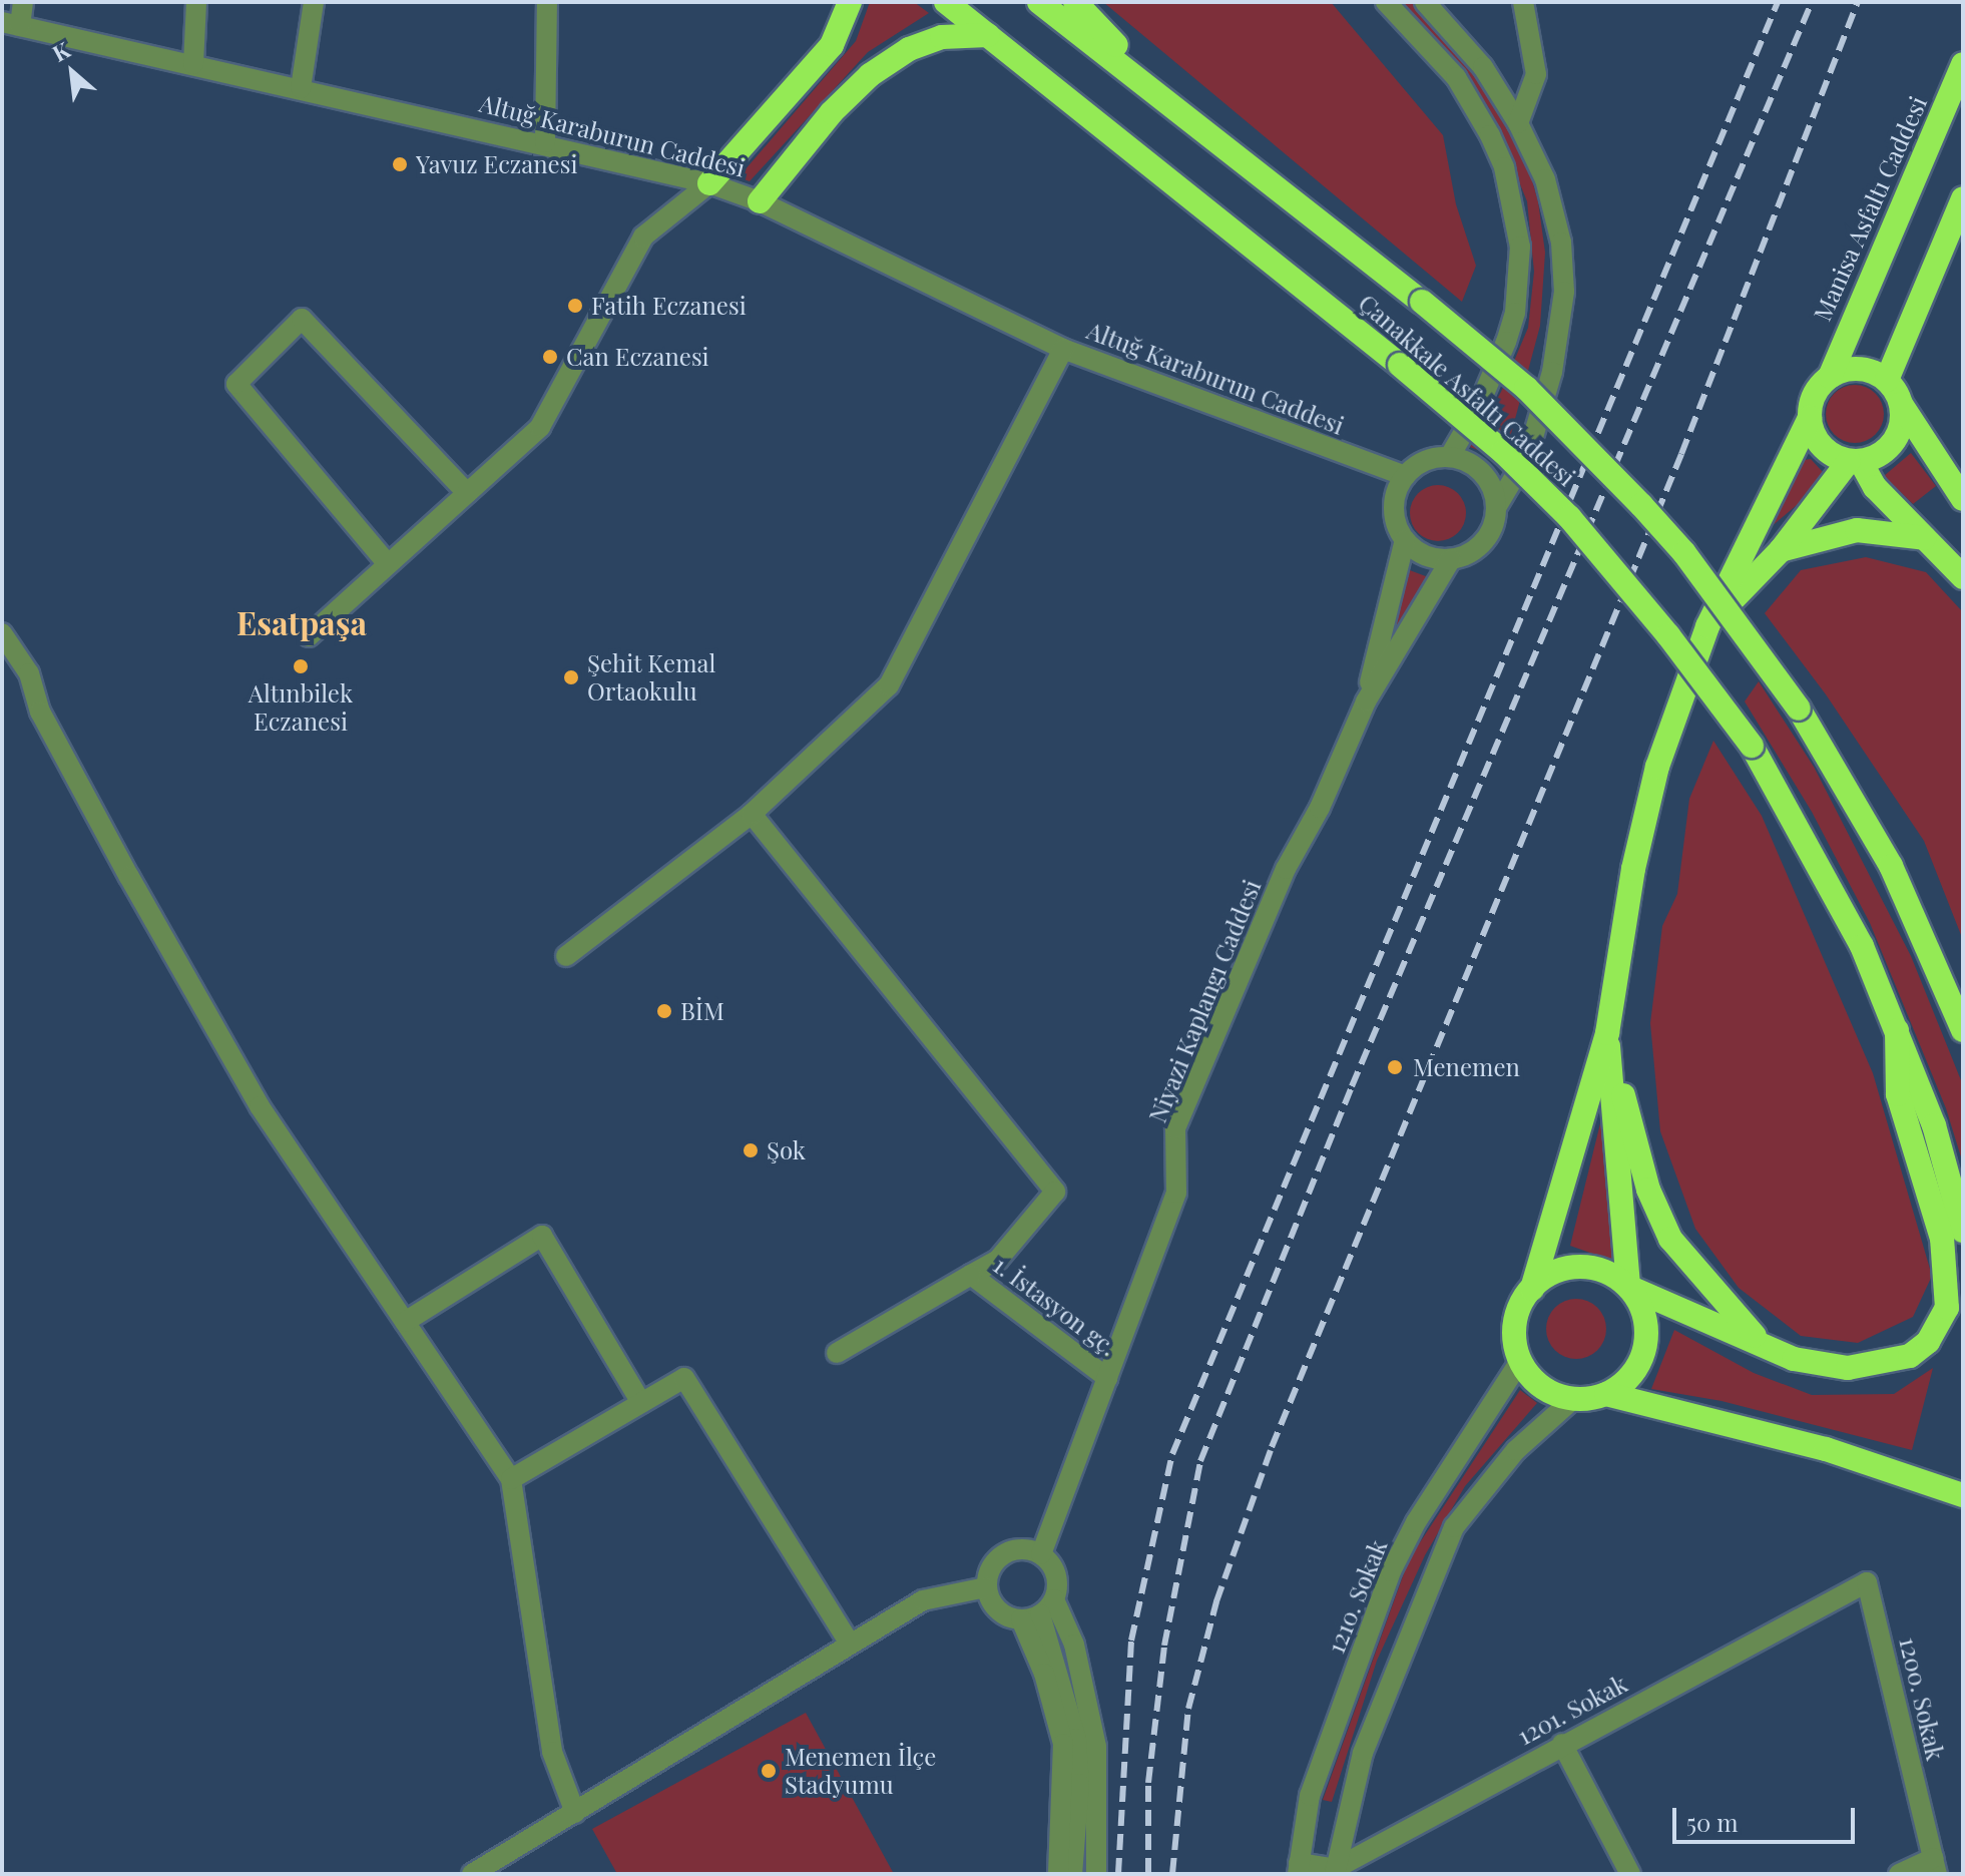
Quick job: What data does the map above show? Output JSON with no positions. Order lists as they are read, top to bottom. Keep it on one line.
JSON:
{"streets":{"highway":["Manisa Asfaltı Caddesi","Çanakkale Asfaltı Caddesi"],"street":["Altuğ Karaburun Caddesi","Niyazi Kaplangı Caddesi","1. İstasyon gç.","1210. Sokak","1200. Sokak","1201. Sokak"]},"crossings":[["Altuğ Karaburun Caddesi","Niyazi Kaplangı Caddesi"],["Niyazi Kaplangı Caddesi","1. İstasyon gç."],["1200. Sokak","1201. Sokak"]],"districts":["Esatpaşa"],"places":["Yavuz Eczanesi","Fatih Eczanesi","Can Eczanesi","Altınbilek Eczanesi","Şehit Kemal Ortaokulu","BİM","Menemen","Şok","Menemen İlçe Stadyumu"],"scale_bar":"50 m","north":"top left"}
